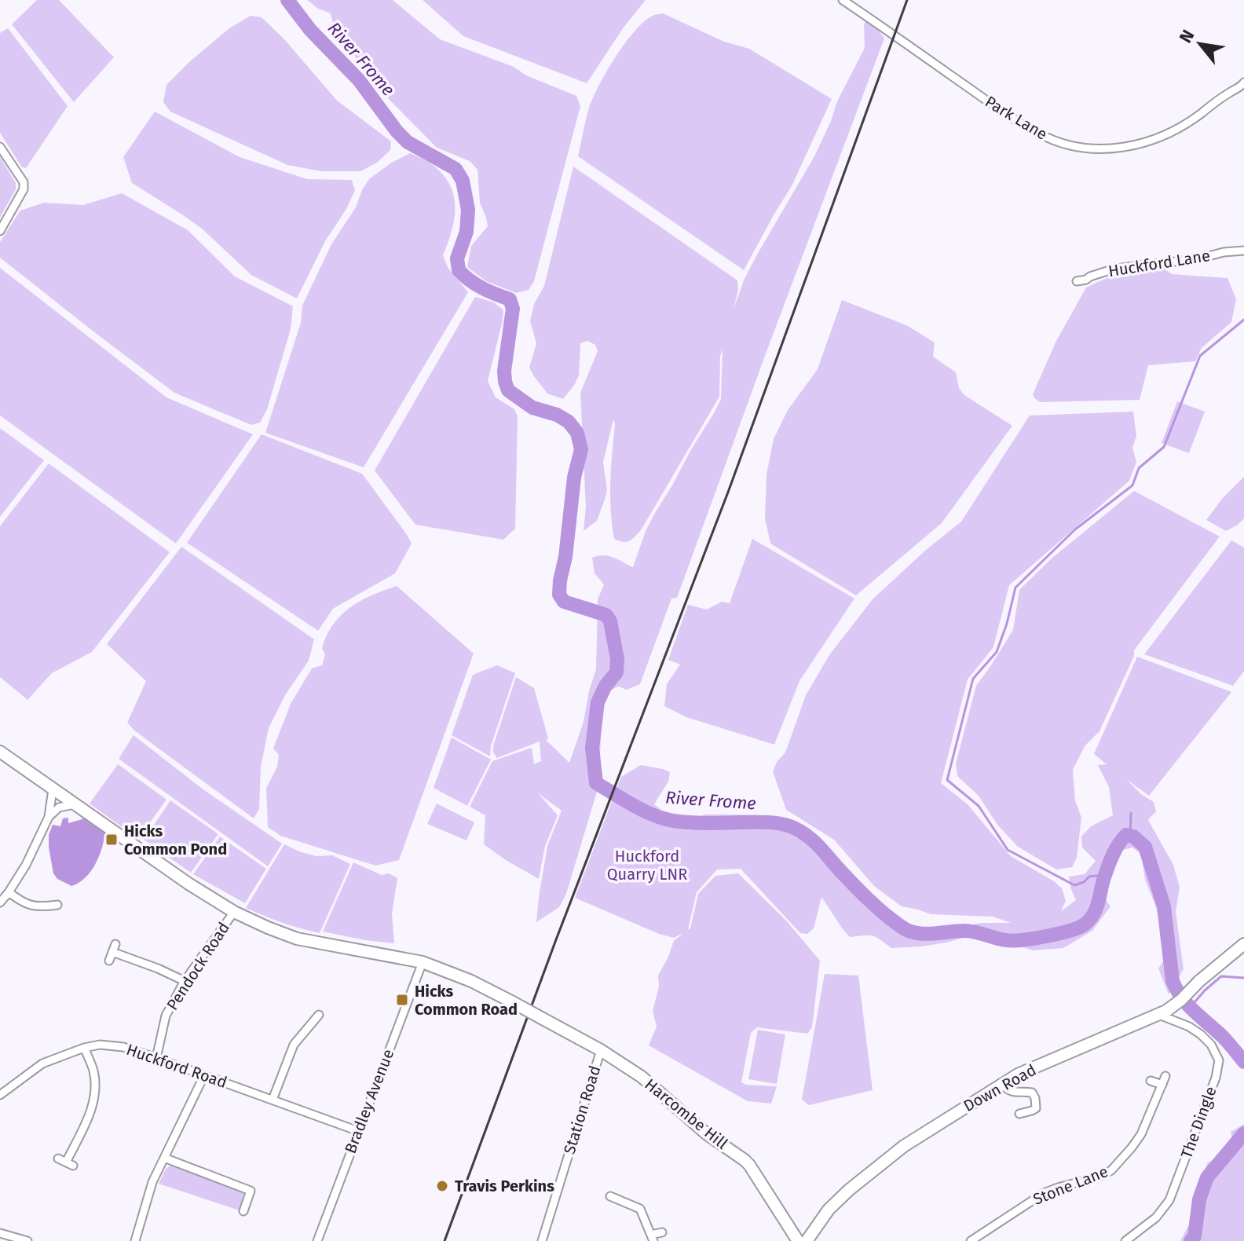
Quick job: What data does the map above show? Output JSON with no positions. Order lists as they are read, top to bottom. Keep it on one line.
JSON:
{"streets":{"street":["Park Lane","Huckford Lane","Pendock Road","Huckford Road","Down Road","Bradley Avenue","Station Road","Harcombe Hill","The Dingle","Stone Lane"]},"crossings":[["Pendock Road","Huckford Road"],["Huckford Road","Bradley Avenue"],["Down Road","The Dingle"],["Bradley Avenue","Harcombe Hill"],["Station Road","Harcombe Hill"]],"water":["River Frome"],"parks":["Huckford Quarry LNR"],"places":{"transit":["Hicks Common Pond","Hicks Common Road"],"other":["Travis Perkins"]},"north":"top left"}
